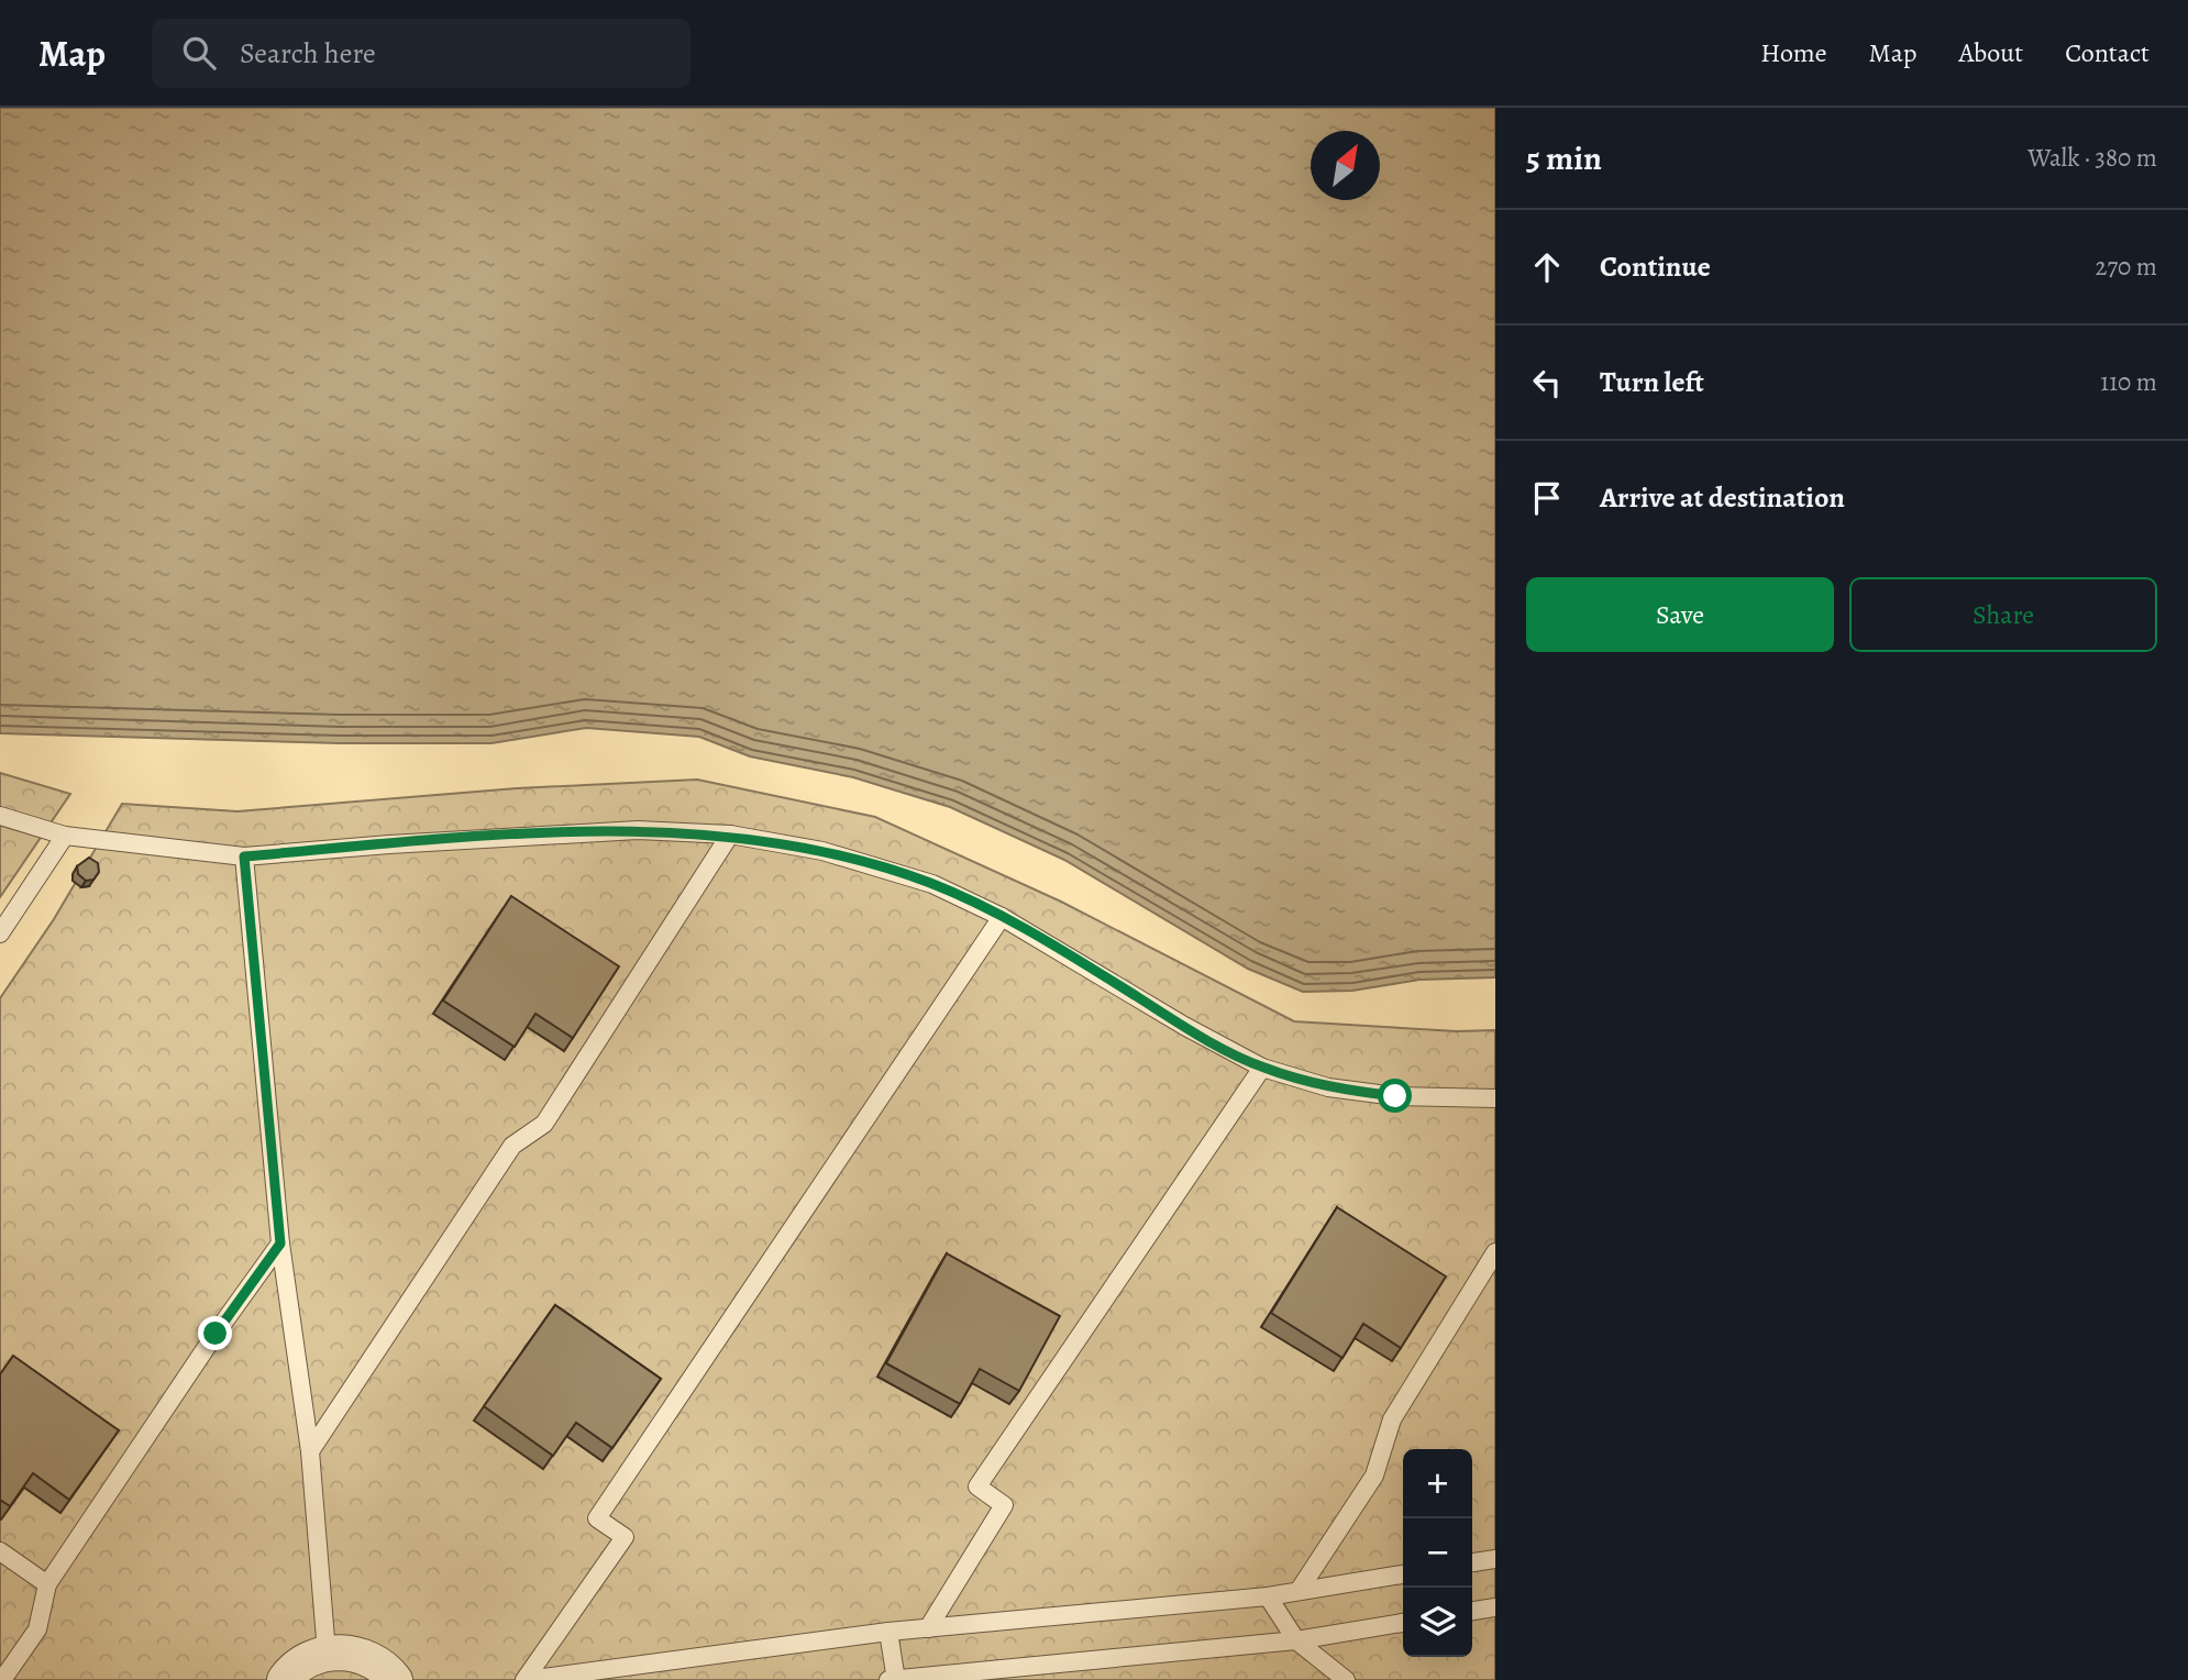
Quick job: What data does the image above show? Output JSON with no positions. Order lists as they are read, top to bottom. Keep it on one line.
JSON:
{"north":"top right","page":{"header":"Map","search":"Search here","nav":["Home","Map","About","Contact"],"heading":["5 min","Walk · 380 m"],"list":[["Continue","270 m"],["Turn left","110 m"],"Arrive at destination"],"buttons":["Save","Share"],"map_buttons":["+","−"]}}
